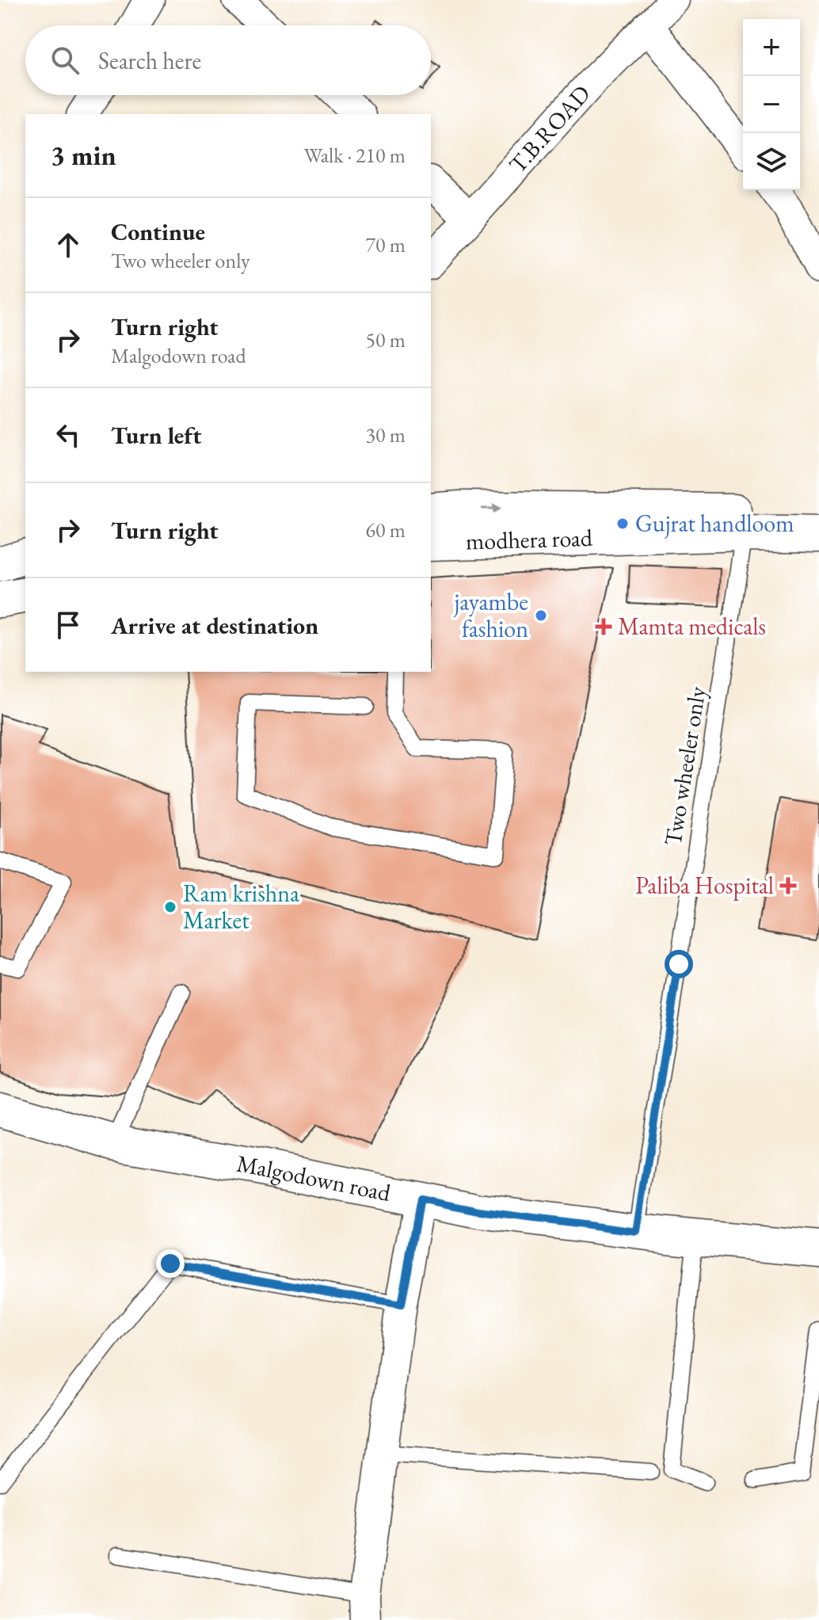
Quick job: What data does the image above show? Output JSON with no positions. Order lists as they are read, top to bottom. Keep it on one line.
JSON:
{"streets":{"main road":["modhera road","Malgodown road"],"street":["T.B.ROAD"],"lane":["Two wheeler only"]},"crossings":[["modhera road","Two wheeler only"],["Two wheeler only","Malgodown road"]],"places":{"other":["Gujrat handloom","jayambe fashion","Ram krishna Market"],"health":["Mamta medicals","Paliba Hospital"]},"page":{"map_buttons":["+","−"],"search":"Search here","heading":["3 min","Walk · 210 m"],"list":[["Continue","Two wheeler only","70 m"],["Turn right","Malgodown road","50 m"],["Turn left","30 m"],["Turn right","60 m"],"Arrive at destination"]}}
